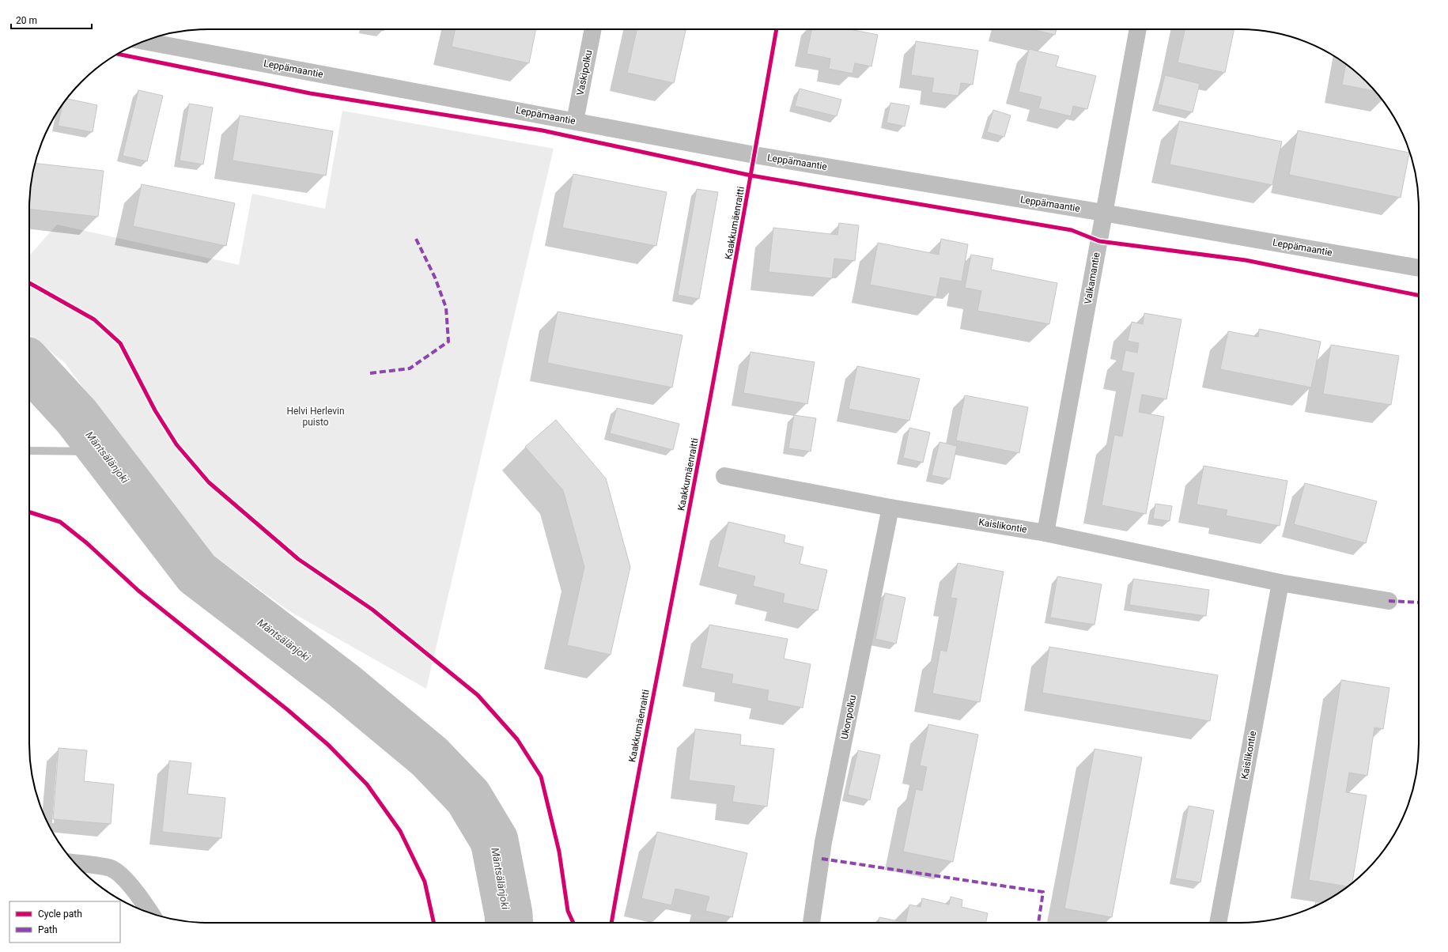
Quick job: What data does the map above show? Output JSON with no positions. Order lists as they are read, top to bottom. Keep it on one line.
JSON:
{"streets":{"street":["Leppämaantie","Vaskipolku","Valkamantie","Kaislikontie","Ukonpolku"],"cycle path":["Kaakkumäenraitti"]},"crossings":[["Leppämaantie","Vaskipolku"],["Leppämaantie","Valkamantie"],["Valkamantie","Kaislikontie"],["Kaislikontie","Ukonpolku"]],"water":["Mäntsälänjoki"],"parks":["Helvi Herlevin puisto"],"legend":["Cycle path","Path"],"scale_bar":"20 m"}
